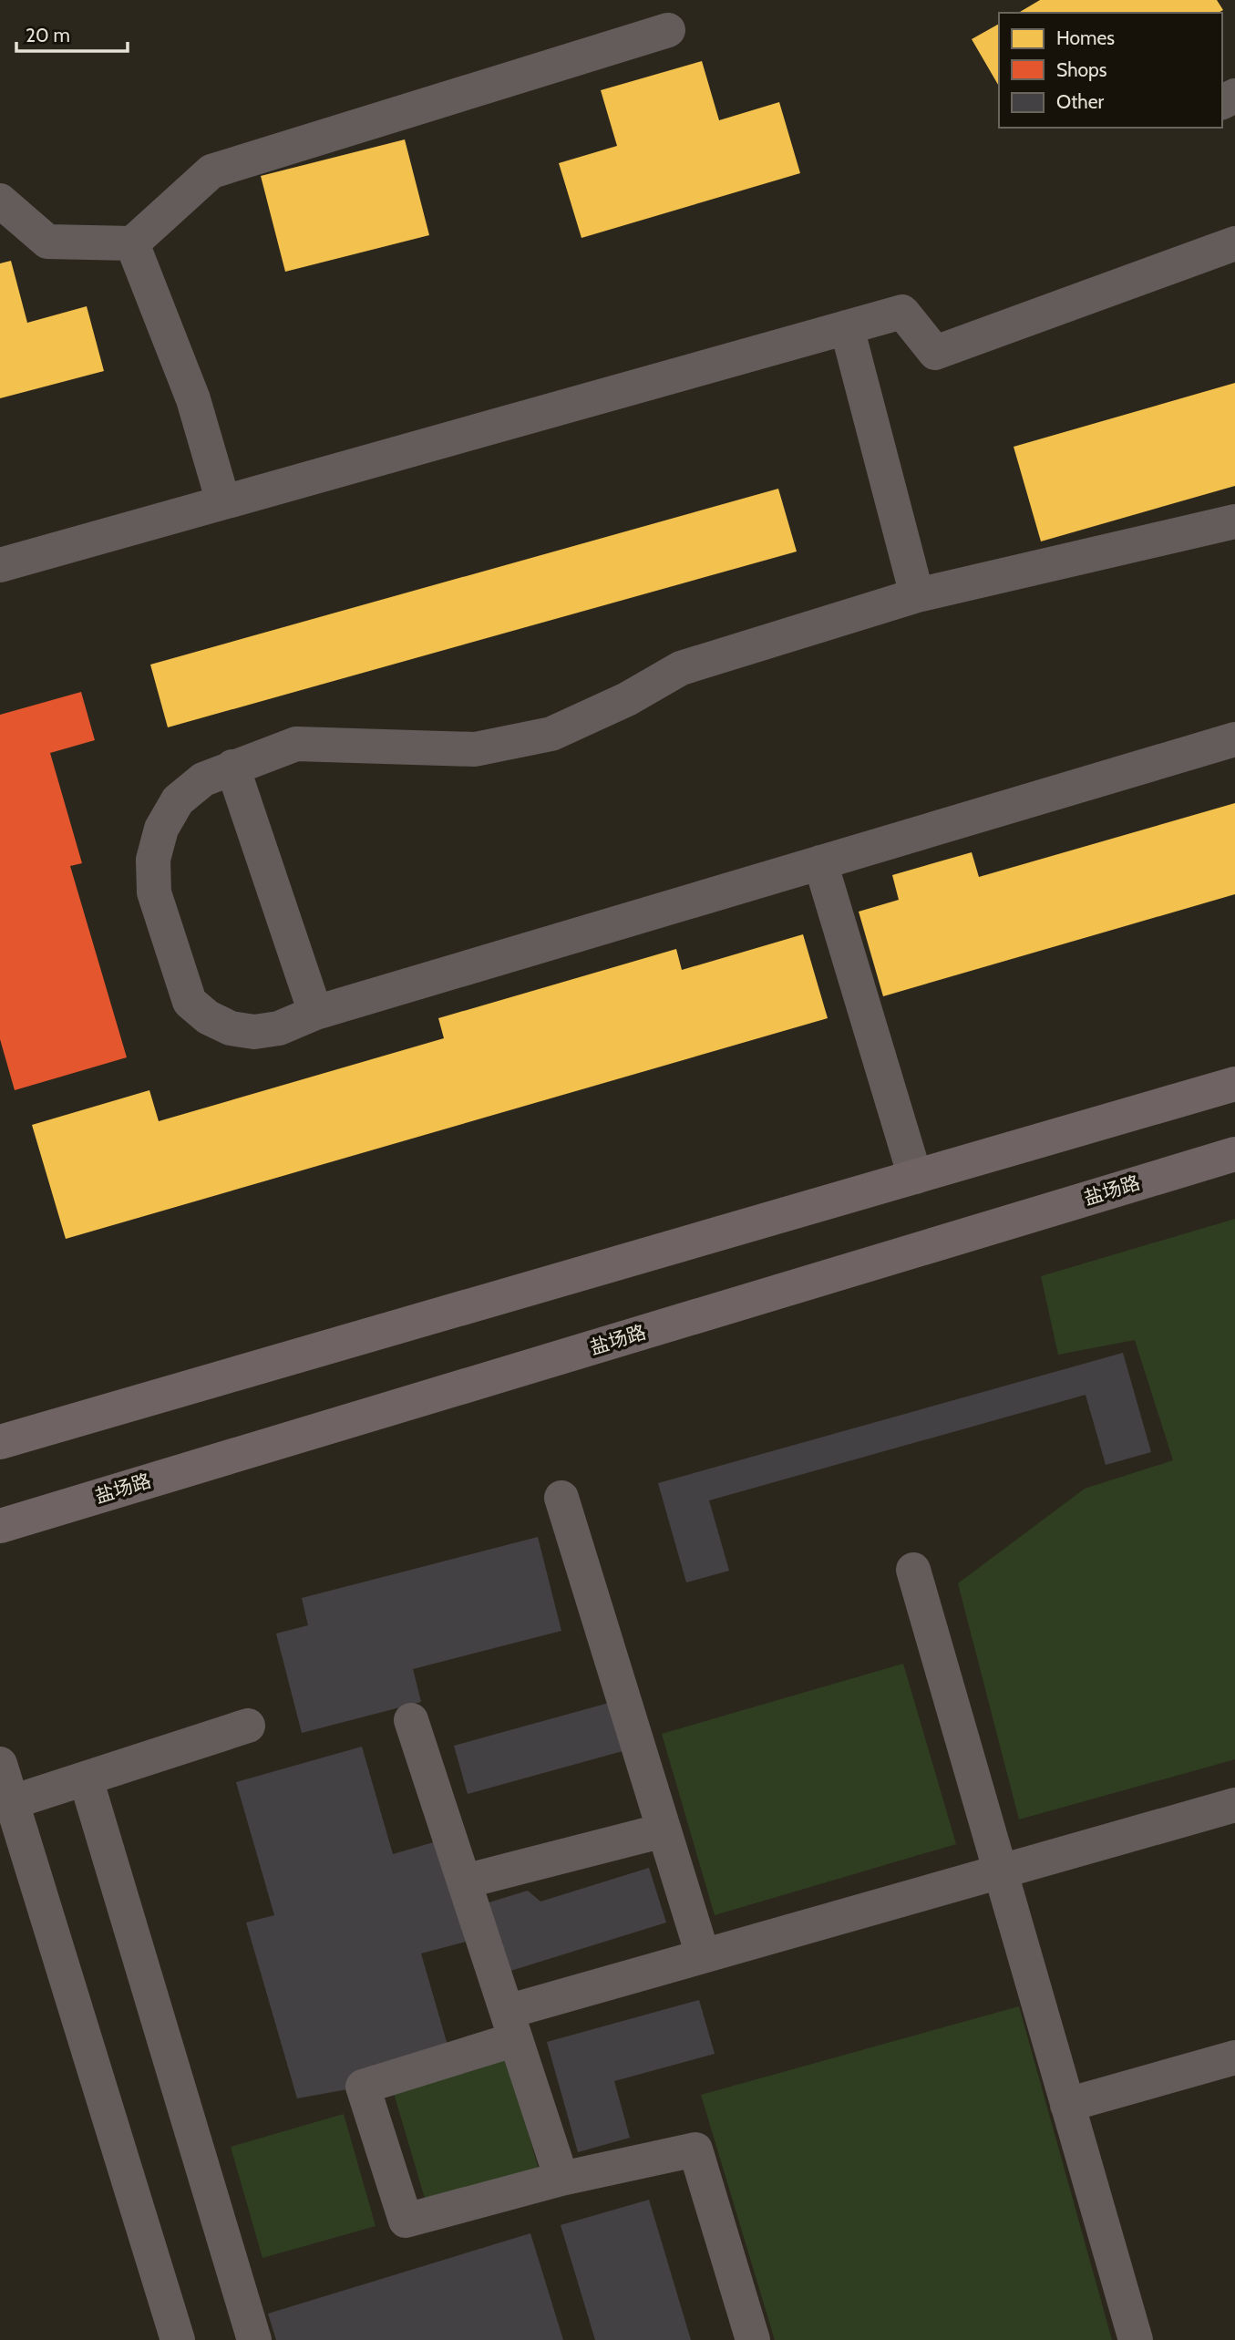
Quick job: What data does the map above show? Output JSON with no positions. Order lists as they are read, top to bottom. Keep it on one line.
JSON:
{"streets":{"main road":["盐场路"]},"legend":["Homes","Shops","Other"],"scale_bar":"20 m"}
